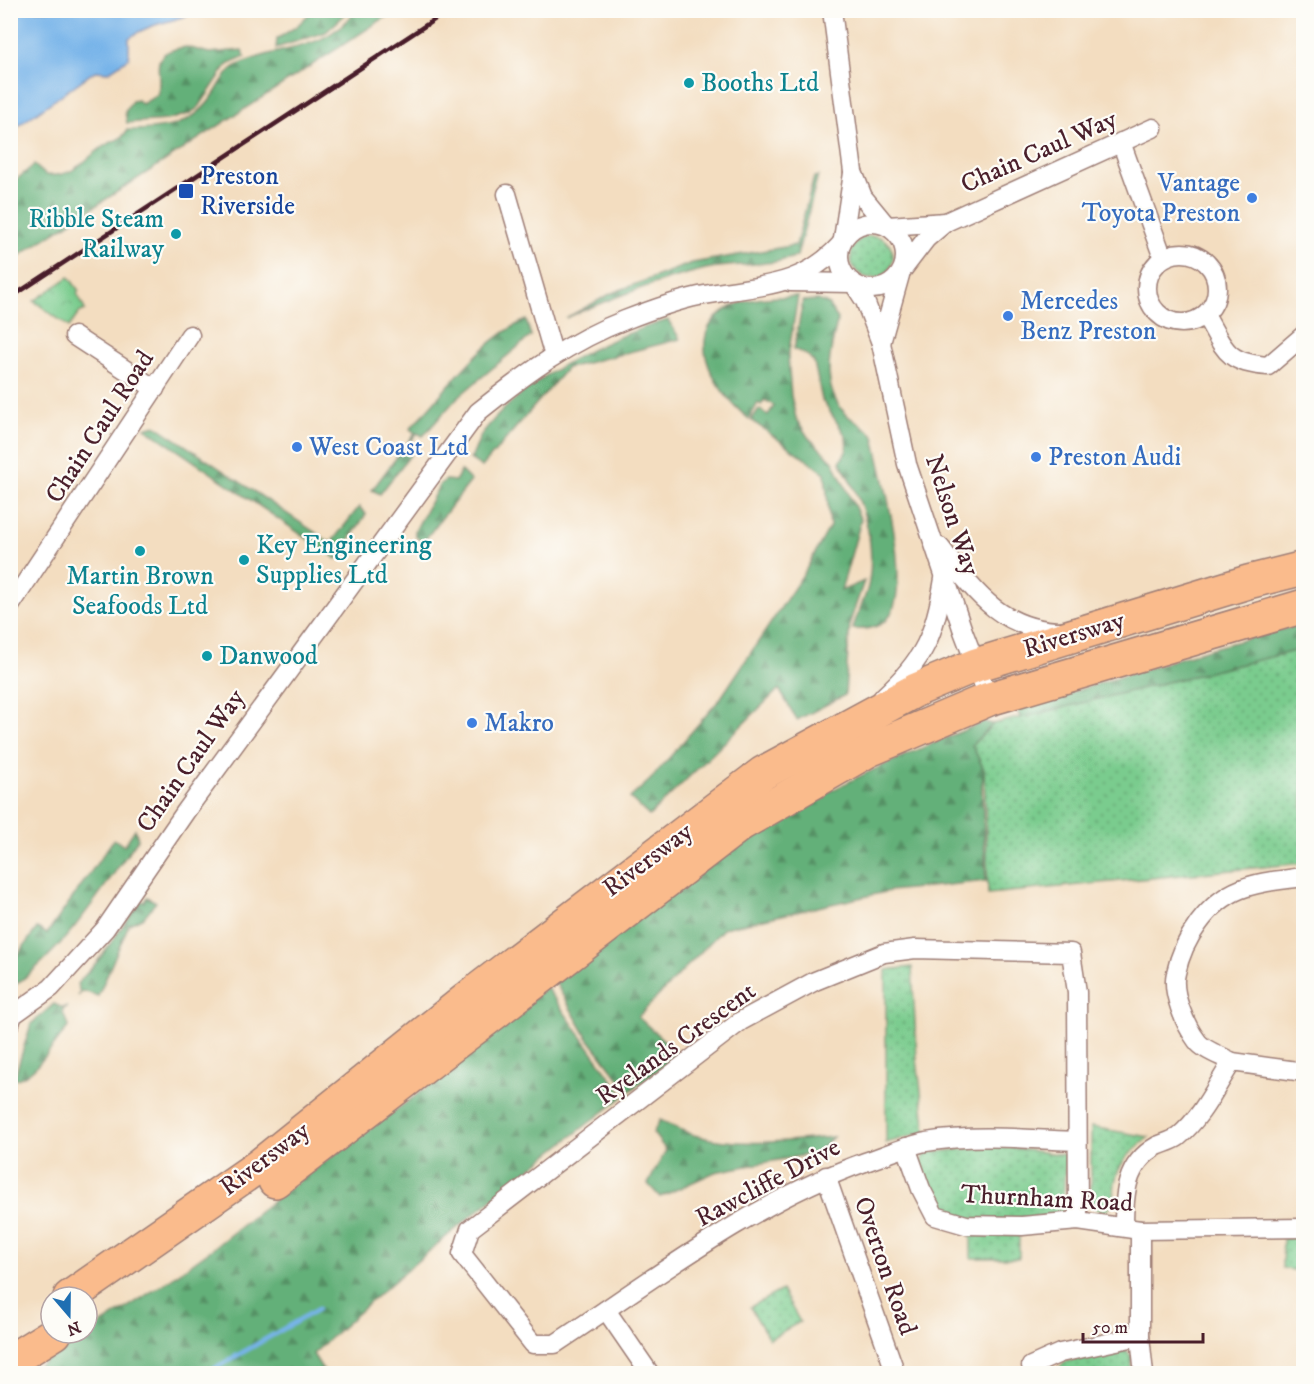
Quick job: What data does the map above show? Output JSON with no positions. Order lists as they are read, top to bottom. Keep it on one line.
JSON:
{"streets":{"highway":["Riversway"],"street":["Chain Caul Way","Chain Caul Road","Nelson Way","Ryelands Crescent","Rawcliffe Drive","Thurnham Road","Overton Road"]},"crossings":[["Chain Caul Way","Nelson Way"],["Nelson Way","Riversway"],["Ryelands Crescent","Rawcliffe Drive"],["Ryelands Crescent","Thurnham Road"],["Rawcliffe Drive","Thurnham Road"],["Rawcliffe Drive","Overton Road"]],"places":{"other":["Booths Ltd","Vantage Toyota Preston","Ribble Steam Railway","Mercedes Benz Preston","West Coast Ltd","Preston Audi","Martin Brown Seafoods Ltd","Key Engineering Supplies Ltd","Danwood","Makro"],"transit":["Preston Riverside"]},"scale_bar":"50 m","north":"bottom"}
